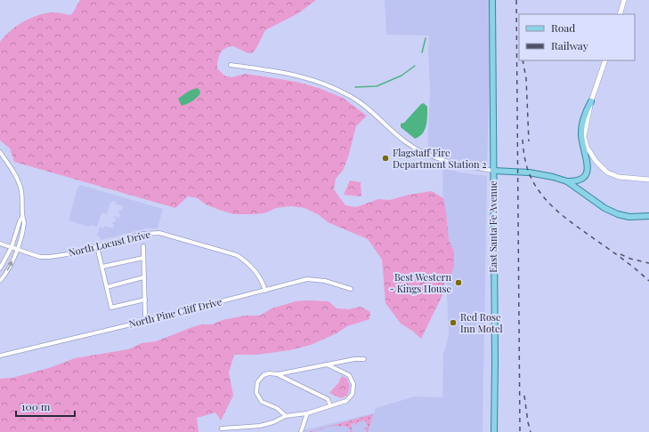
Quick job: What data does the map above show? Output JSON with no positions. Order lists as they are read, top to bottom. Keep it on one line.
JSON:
{"streets":{"main road":["East Santa Fe Avenue"],"street":["North Locust Drive","North Pine Cliff Drive"]},"crossings":[["North Locust Drive","North Pine Cliff Drive"]],"places":["Flagstaff Fire Department Station 2","Best Western - Kings House","Red Rose Inn Motel"],"legend":["Road","Railway"],"scale_bar":"100 m"}
